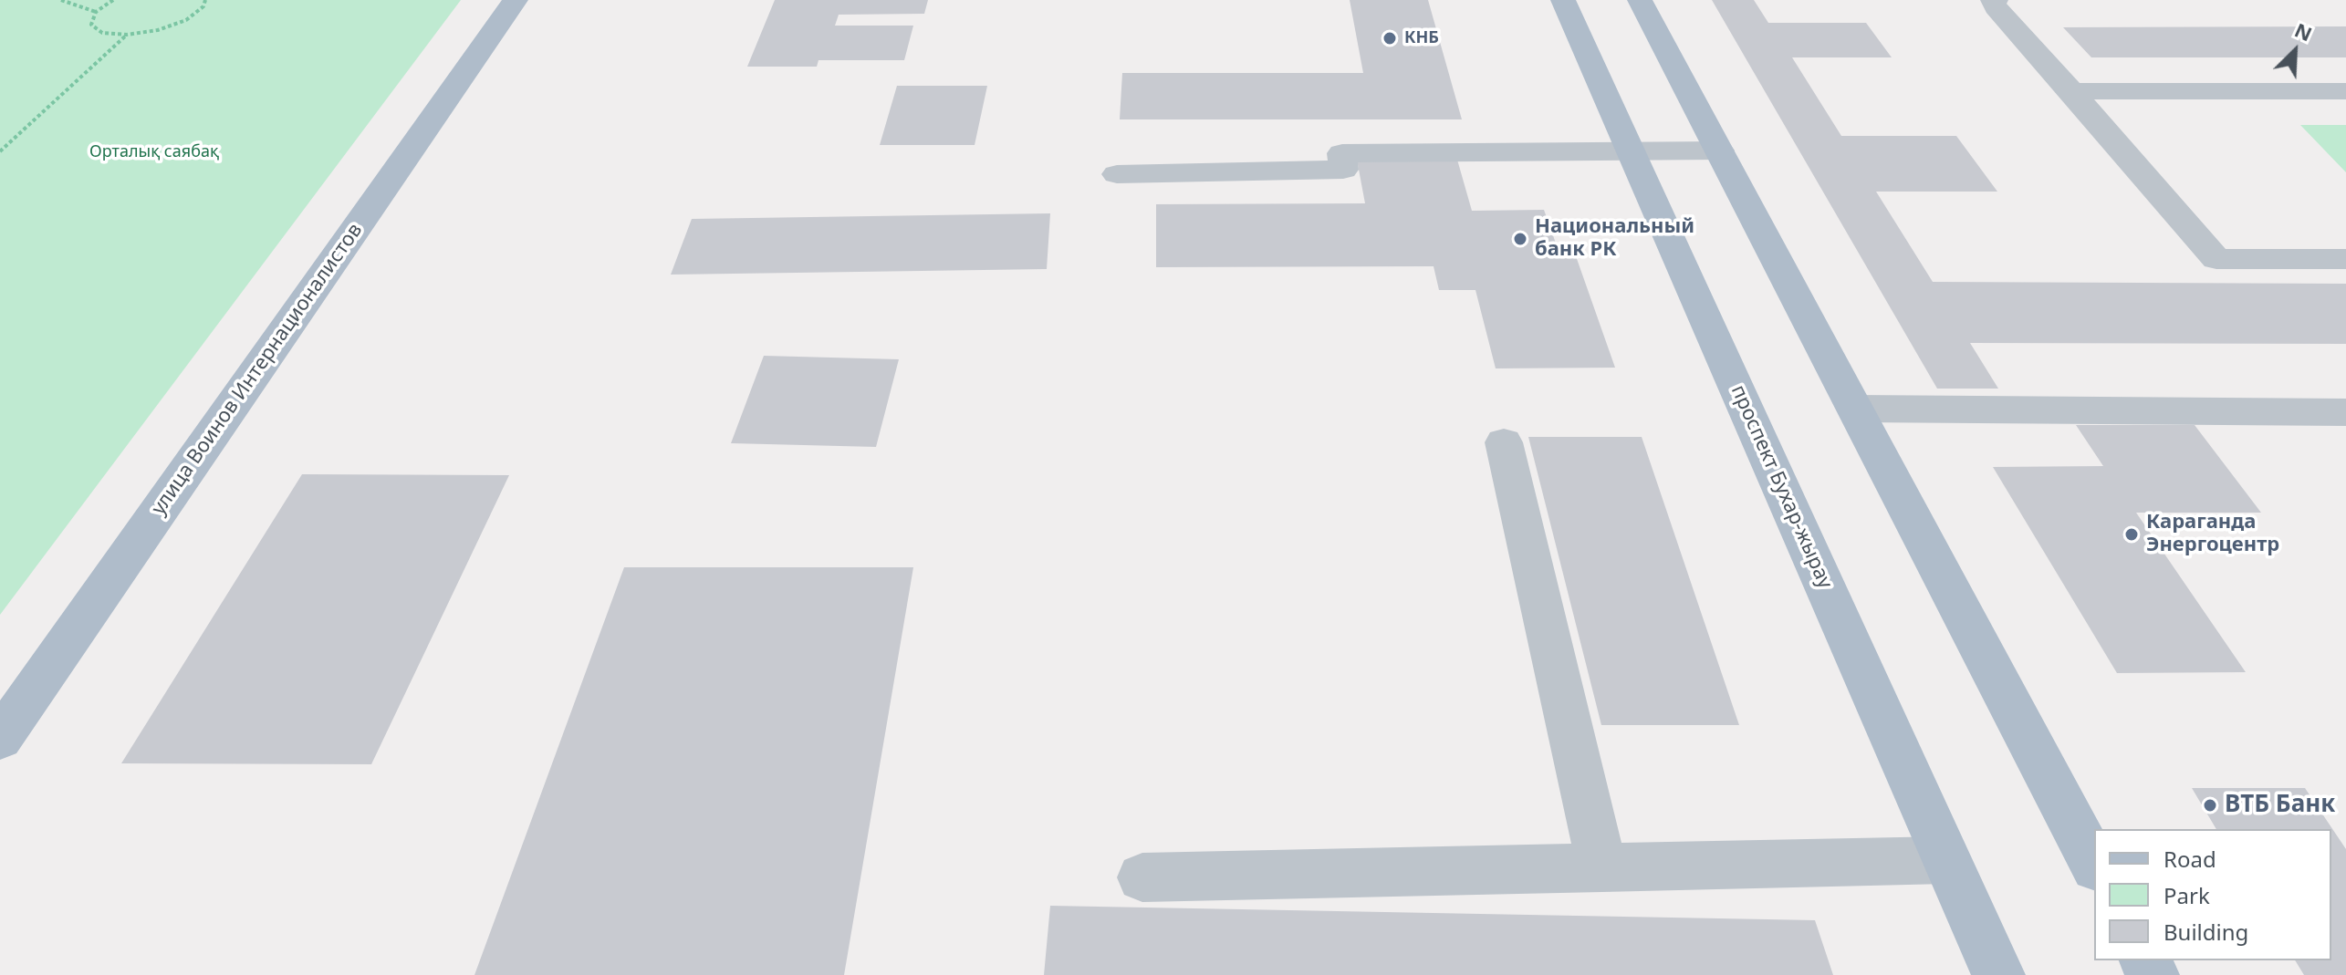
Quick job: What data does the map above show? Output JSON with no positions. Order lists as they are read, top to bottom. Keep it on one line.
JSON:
{"streets":{"main road":["улица Воинов Интернационалистов","проспект Бухар-жырау"]},"parks":["Орталық саябақ"],"places":["КНБ","Национальный банк РК","Караганда Энергоцентр","ВТБ Банк"],"legend":["Road","Park","Building"],"north":"top right"}
